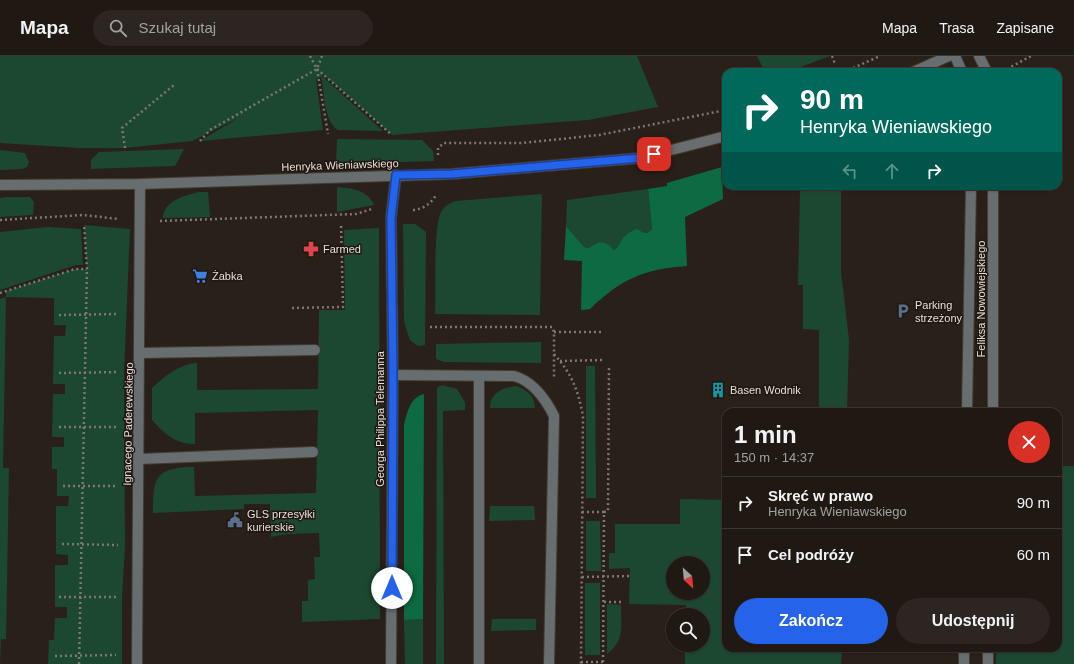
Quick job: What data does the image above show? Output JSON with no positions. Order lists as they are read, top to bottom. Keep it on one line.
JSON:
{"streets":{"street":["Henryka Wieniawskiego","Feliksa Nowowiejskiego","Georga Philippa Telemanna","Ignacego Paderewskiego"]},"crossings":[["Henryka Wieniawskiego","Georga Philippa Telemanna"],["Henryka Wieniawskiego","Ignacego Paderewskiego"]],"places":{"pharmacy":["Farmed"],"supermarket":["Żabka"],"parking":["Parking strzeżony"],"building":["Basen Wodnik"],"public building":["GLS przesyłki kurierskie"]},"north":"bottom right","page":{"header":"Mapa","search":"Szukaj tutaj","nav":["Mapa","Trasa","Zapisane"],"turn":["90 m","Henryka Wieniawskiego"],"heading":["1 min","150 m · 14:37"],"list":[{"name":"Skręć w prawo","note":"Henryka Wieniawskiego","value":"90 m"},{"name":"Cel podróży","value":"60 m"}],"buttons":["Zakończ","Udostępnij"]}}
